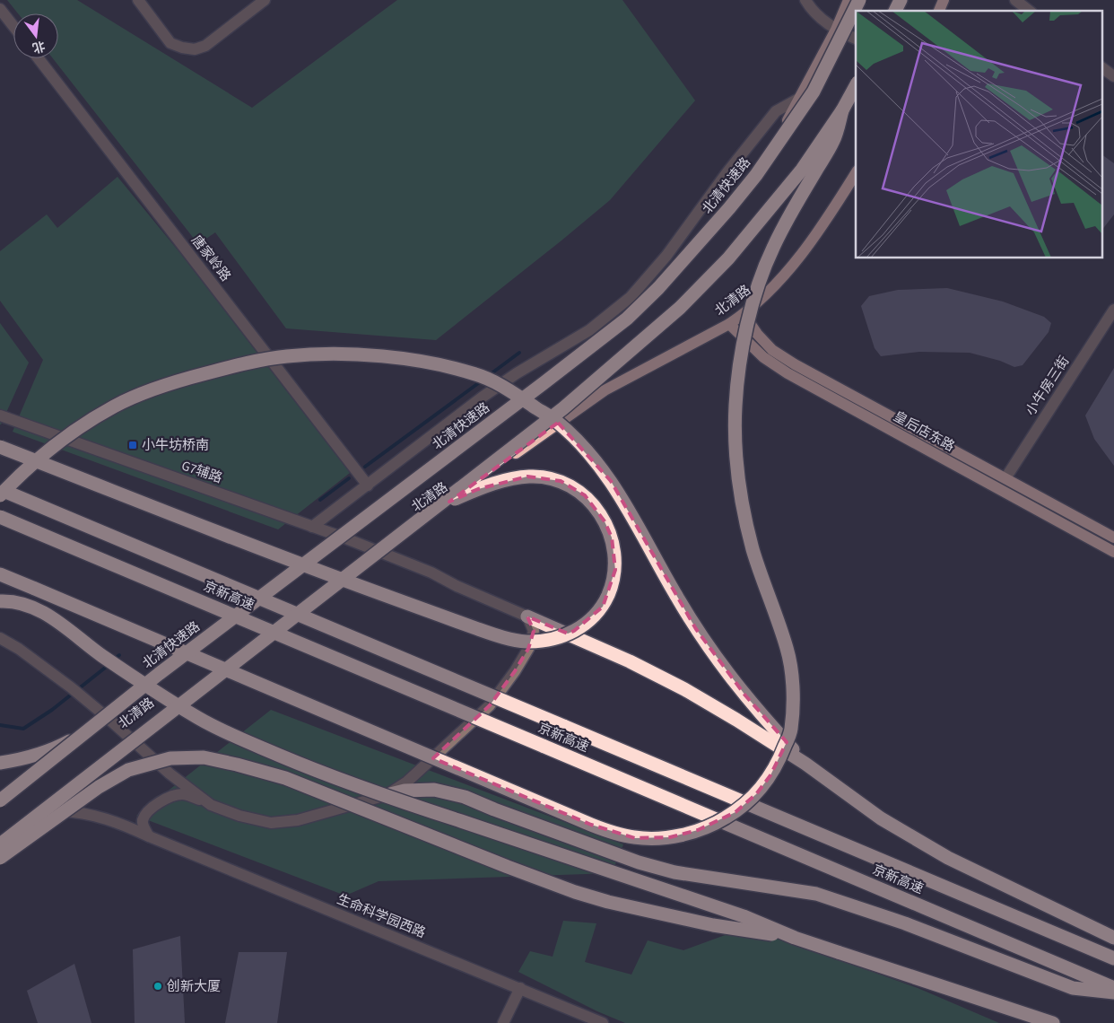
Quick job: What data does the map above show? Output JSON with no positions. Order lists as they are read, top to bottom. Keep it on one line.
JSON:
{"streets":{"highway":["北清快速路","京新高速"],"main road":["北清路","皇后店东路"],"street":["唐家岭路","小牛房三街","G7辅路","生命科学园西路"]},"crossings":[["北清快速路","北清路"],["北清路","皇后店东路"],["北清路","G7辅路"],["北清路","生命科学园西路"],["小牛房三街","皇后店东路"]],"places":{"transit":["小牛坊桥南"],"other":["创新大厦"]},"north":"bottom"}
